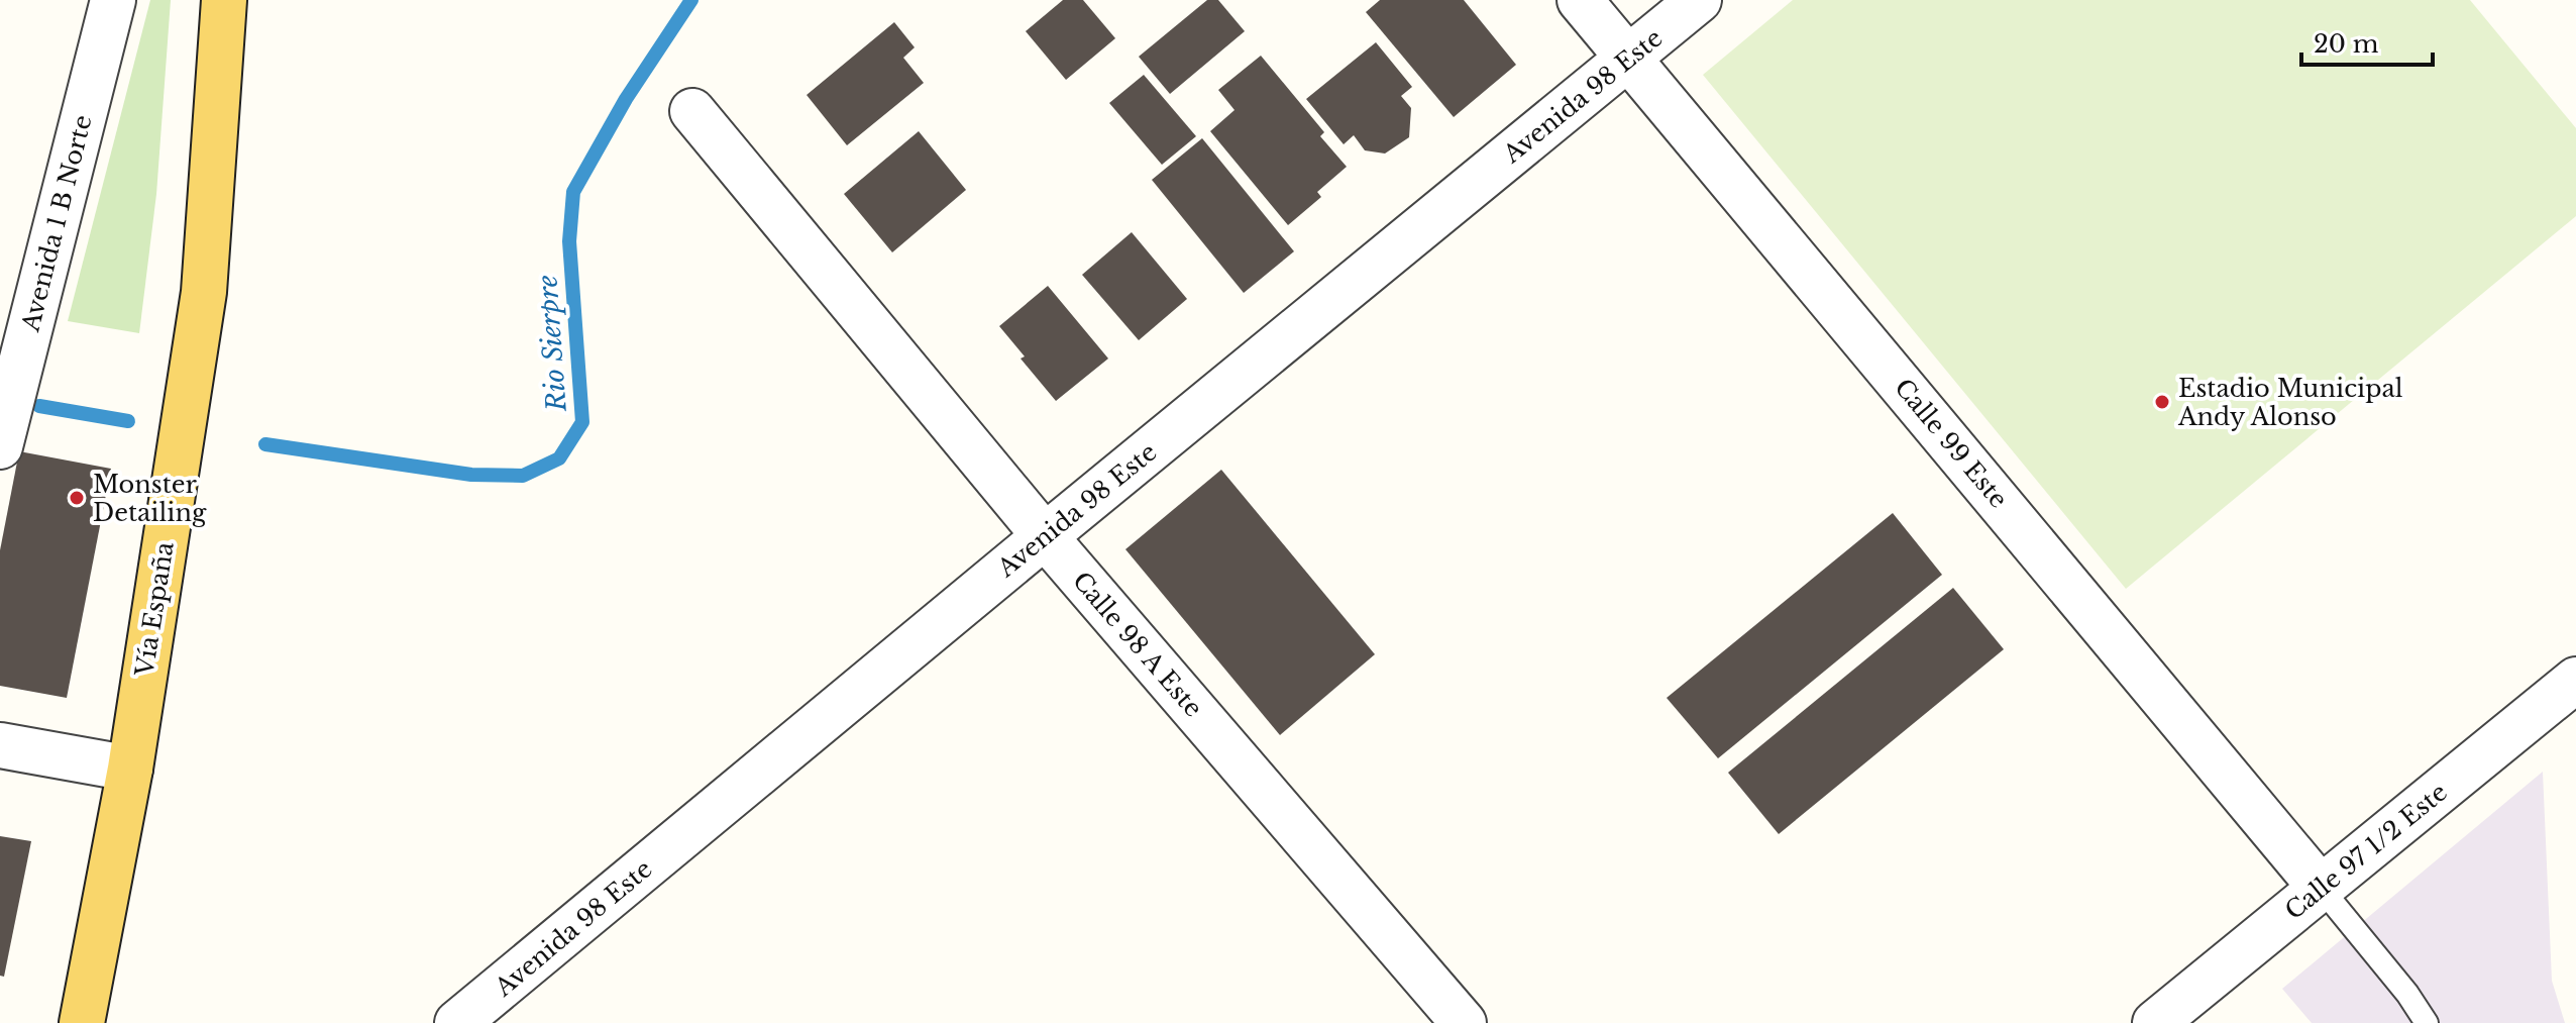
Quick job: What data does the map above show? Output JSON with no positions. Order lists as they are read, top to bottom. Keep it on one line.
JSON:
{"streets":{"main road":["Vía España"],"street":["Avenida 98 Este","Avenida 1 B Norte","Calle 99 Este","Calle 98 A Este","Calle 97 1/2 Este"]},"crossings":[["Avenida 98 Este","Calle 99 Este"],["Avenida 98 Este","Calle 98 A Este"],["Calle 99 Este","Calle 97 1/2 Este"]],"water":["Rio Sierpre"],"places":["Estadio Municipal Andy Alonso","Monster Detailing"],"scale_bar":"20 m"}
